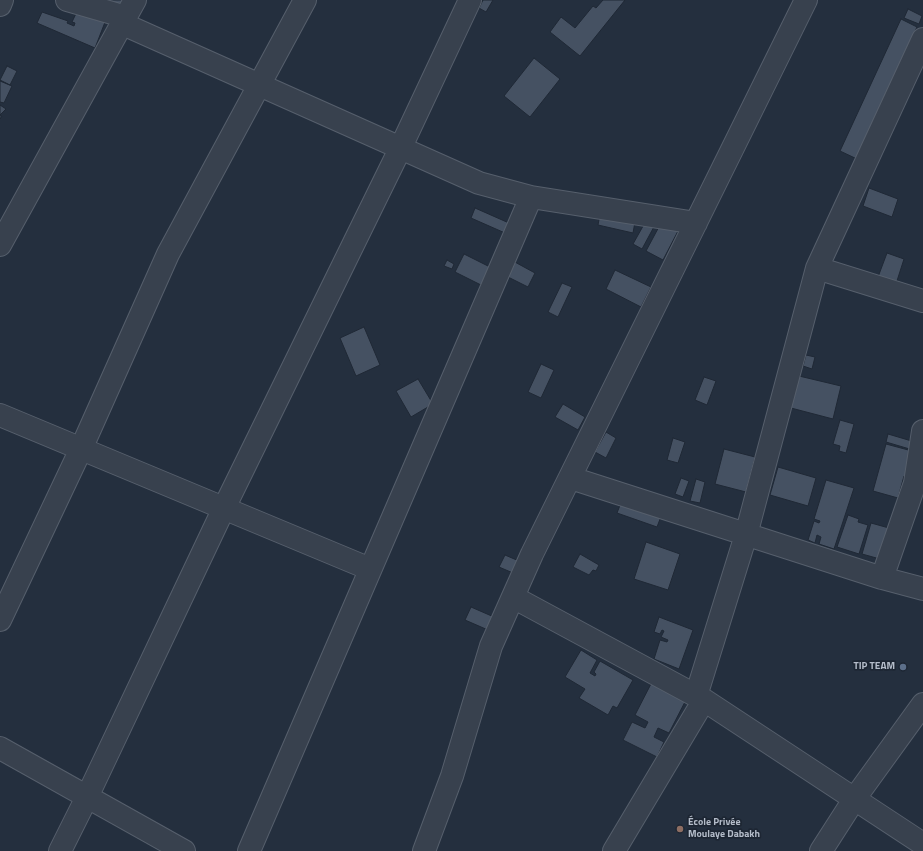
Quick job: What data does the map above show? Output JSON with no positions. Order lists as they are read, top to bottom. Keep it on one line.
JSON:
{"places":["TIP TEAM","École Privée Moulaye Dabakh"]}
